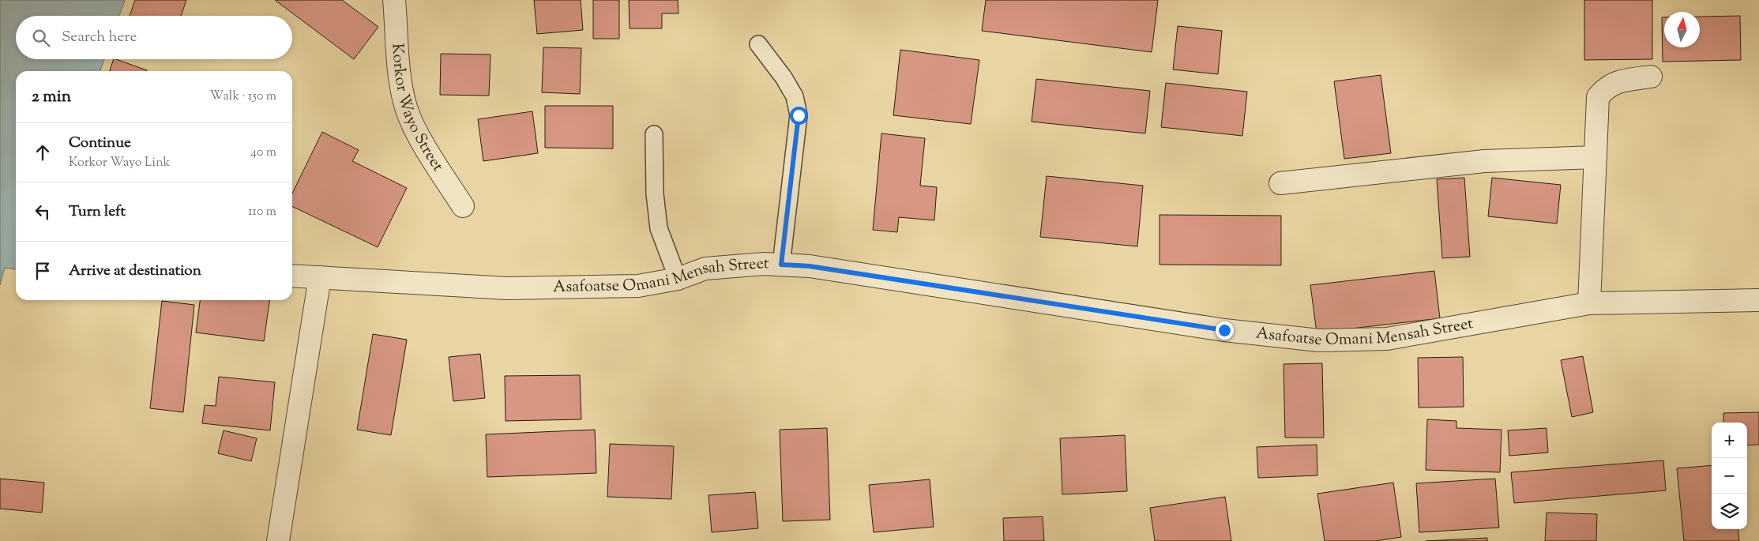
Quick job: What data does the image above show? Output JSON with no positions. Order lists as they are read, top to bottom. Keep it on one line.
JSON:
{"streets":{"street":["Korkor Wayo Street","Asafoatse Omani Mensah Street"]},"north":"top","page":{"search":"Search here","heading":["2 min","Walk · 150 m"],"list":[["Continue","Korkor Wayo Link","40 m"],["Turn left","110 m"],"Arrive at destination"],"map_buttons":["+","−"]}}
